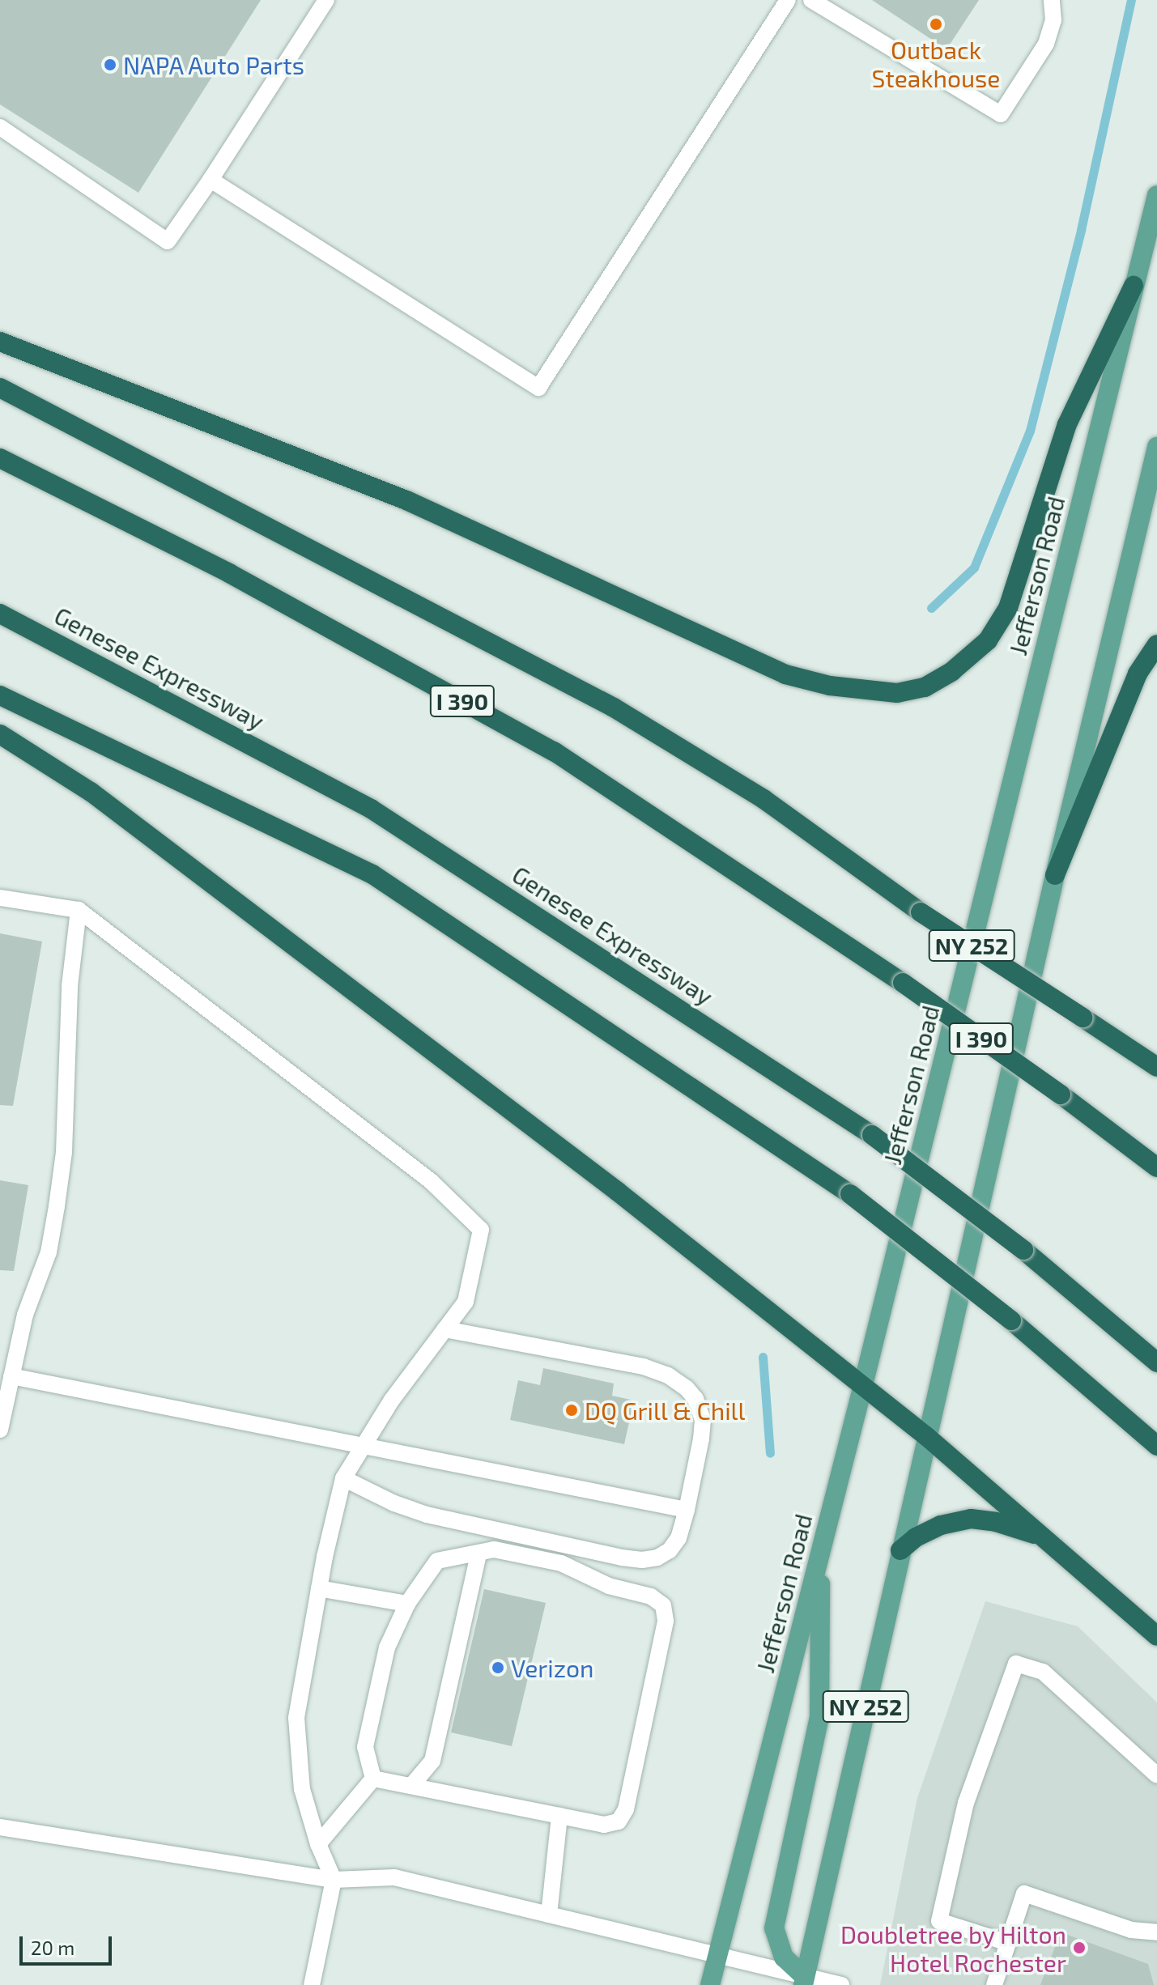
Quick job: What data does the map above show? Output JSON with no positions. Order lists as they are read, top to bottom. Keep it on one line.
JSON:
{"streets":{"highway":["Genesee Expressway","I 390"],"main road":["Jefferson Road","NY 252"]},"places":["Outback Steakhouse","NAPA Auto Parts","DQ Grill & Chill","Verizon","Doubletree by Hilton Hotel Rochester"],"scale_bar":"20 m"}
